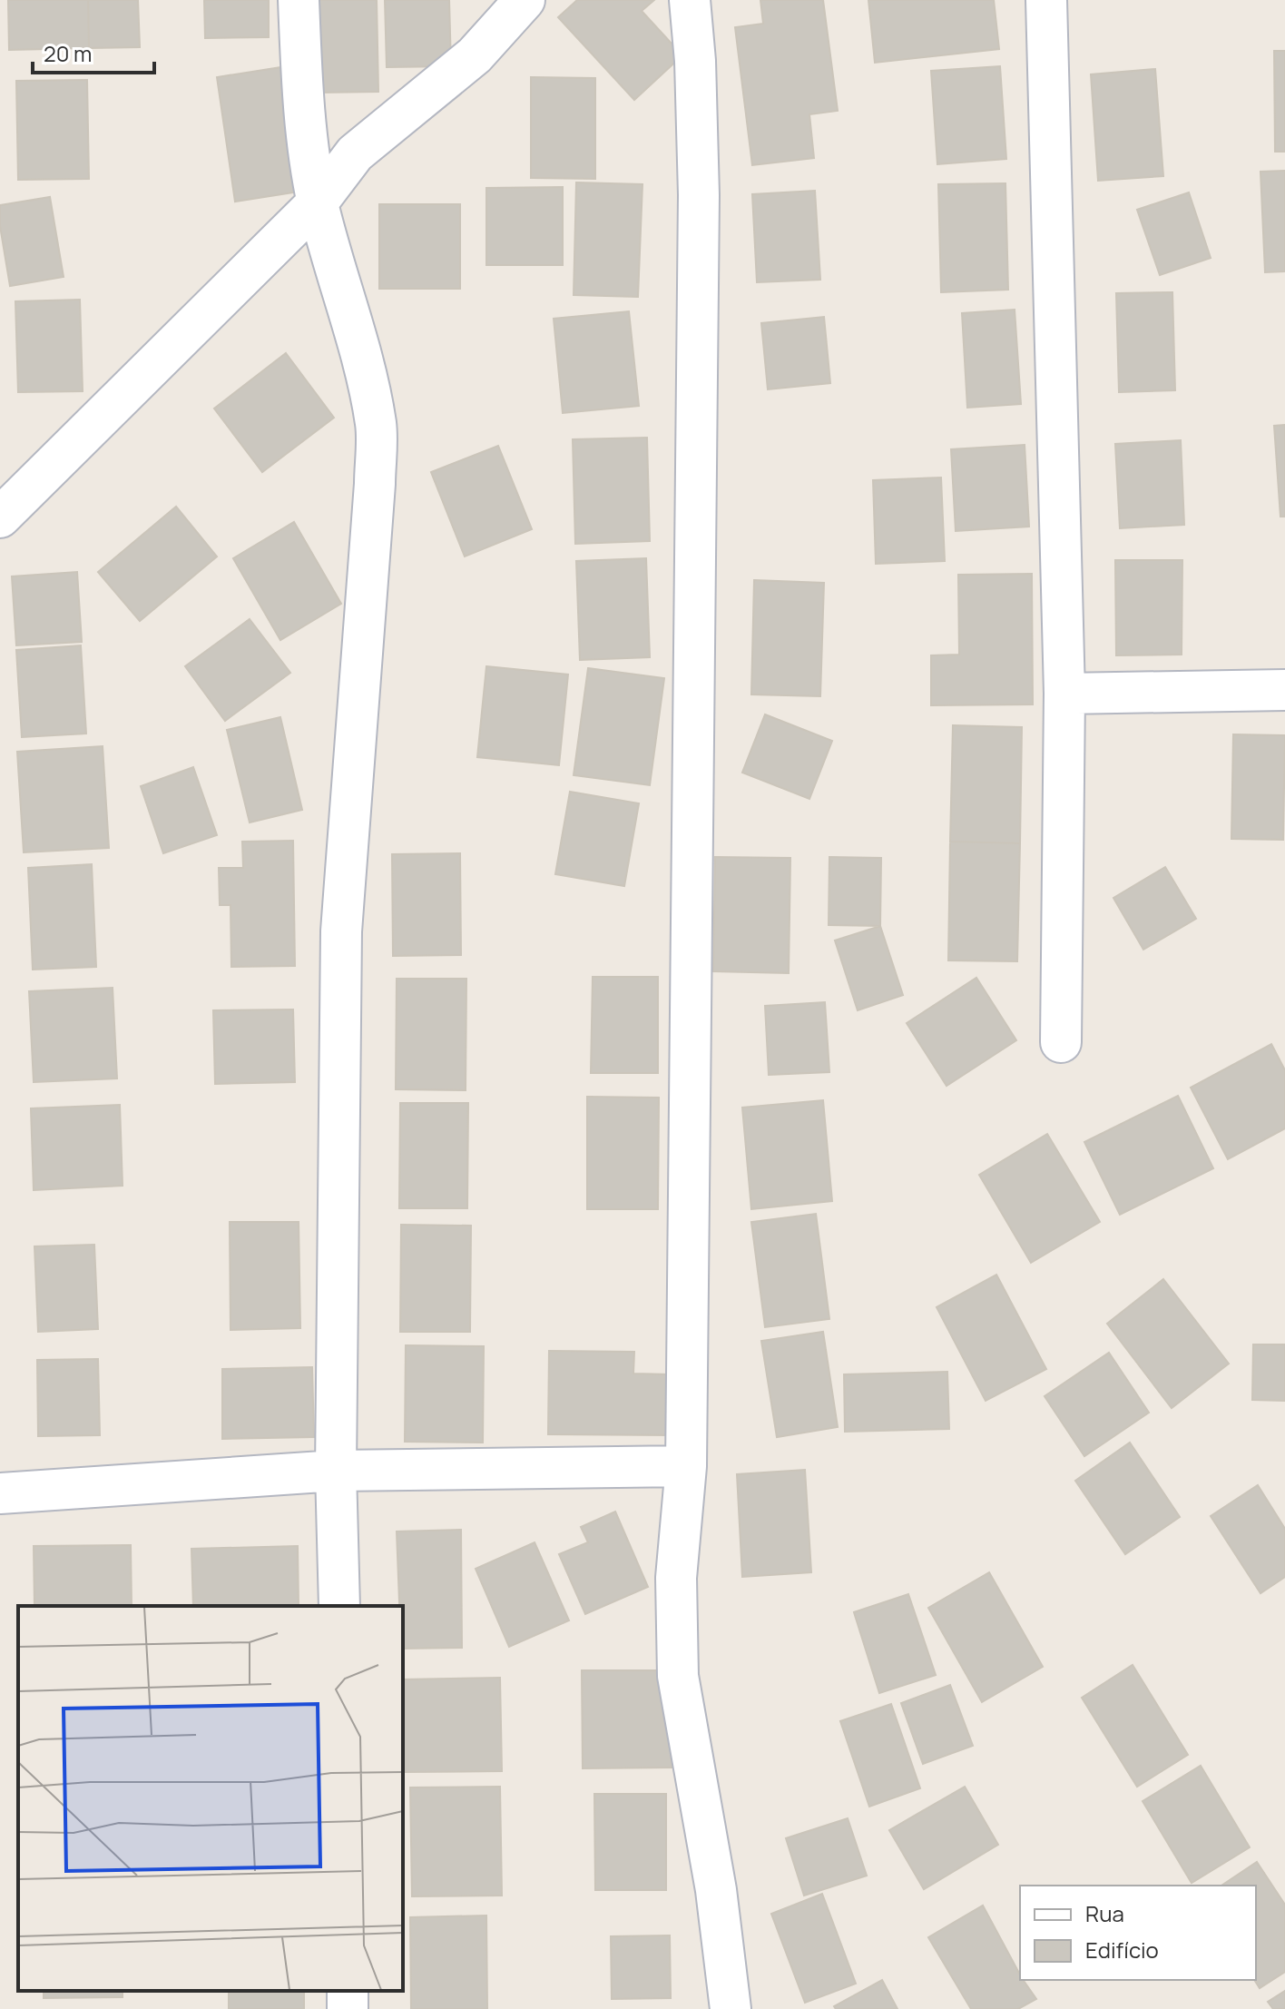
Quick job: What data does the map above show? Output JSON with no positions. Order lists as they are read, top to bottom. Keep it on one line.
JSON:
{"legend":["Rua","Edifício"],"scale_bar":"20 m"}
